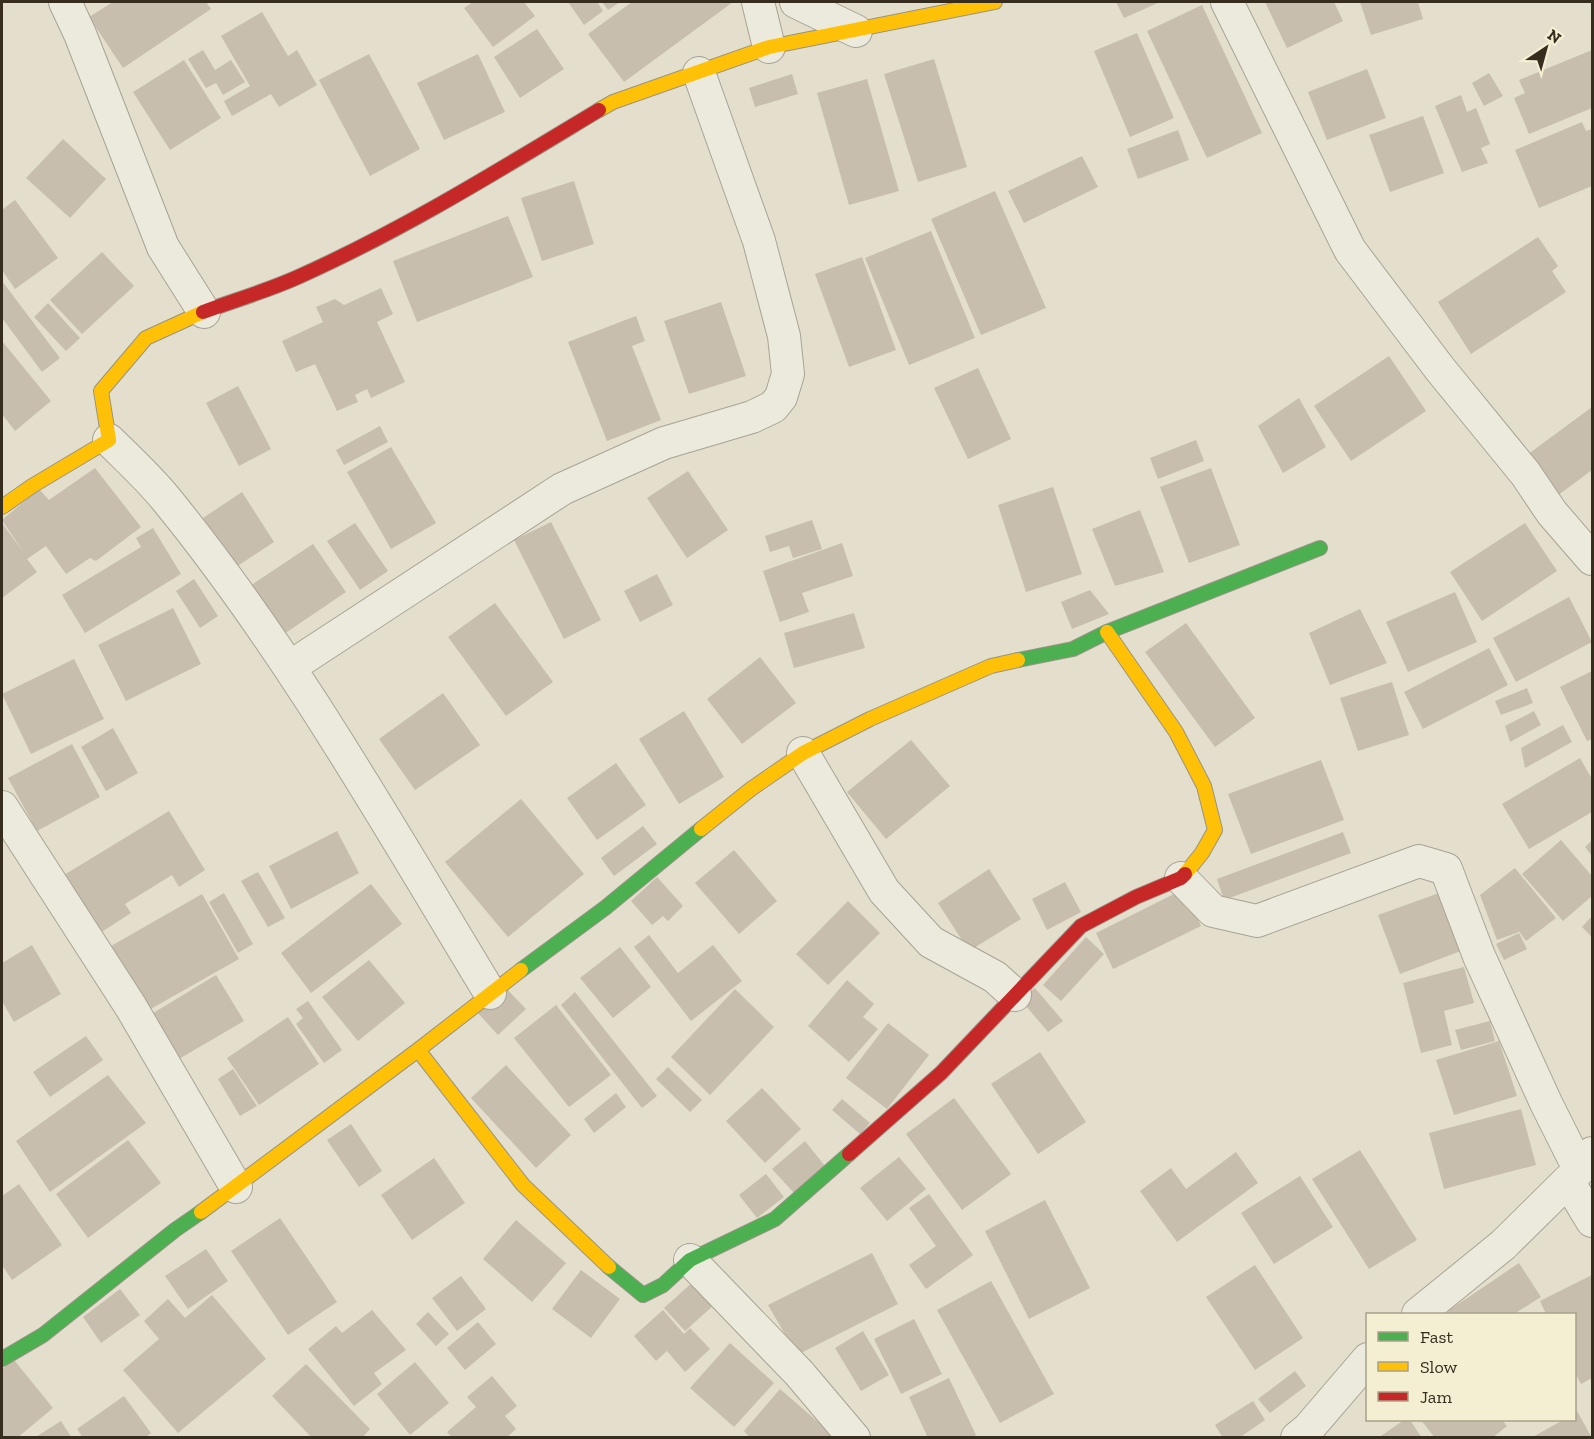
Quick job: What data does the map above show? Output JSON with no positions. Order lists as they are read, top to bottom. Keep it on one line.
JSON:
{"legend":["Fast","Slow","Jam"],"north":"top right"}
